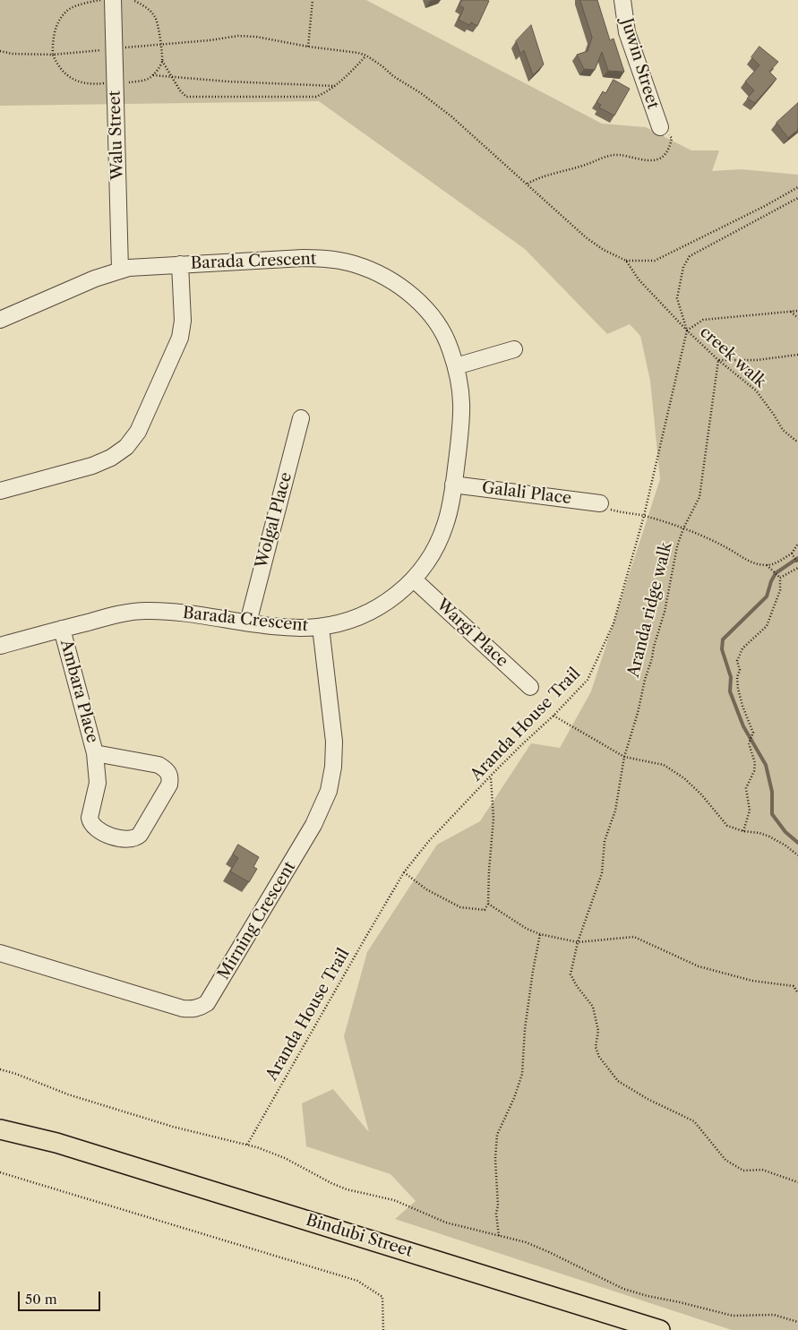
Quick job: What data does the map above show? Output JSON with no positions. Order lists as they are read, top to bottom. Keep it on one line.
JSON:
{"streets":{"main road":["Bindubi Street"],"street":["Juwin Street","Walu Street","Barada Crescent","Galali Place","Wolgal Place","Wargi Place","Ambara Place","Mirning Crescent"],"path":["creek walk","Aranda ridge walk","Aranda House Trail"]},"crossings":[["Walu Street","Barada Crescent"],["Barada Crescent","Galali Place"],["Barada Crescent","Wolgal Place"],["Barada Crescent","Wargi Place"],["Barada Crescent","Ambara Place"],["Barada Crescent","Mirning Crescent"],["creek walk","Aranda ridge walk"],["creek walk","Aranda House Trail"]],"scale_bar":"50 m"}
